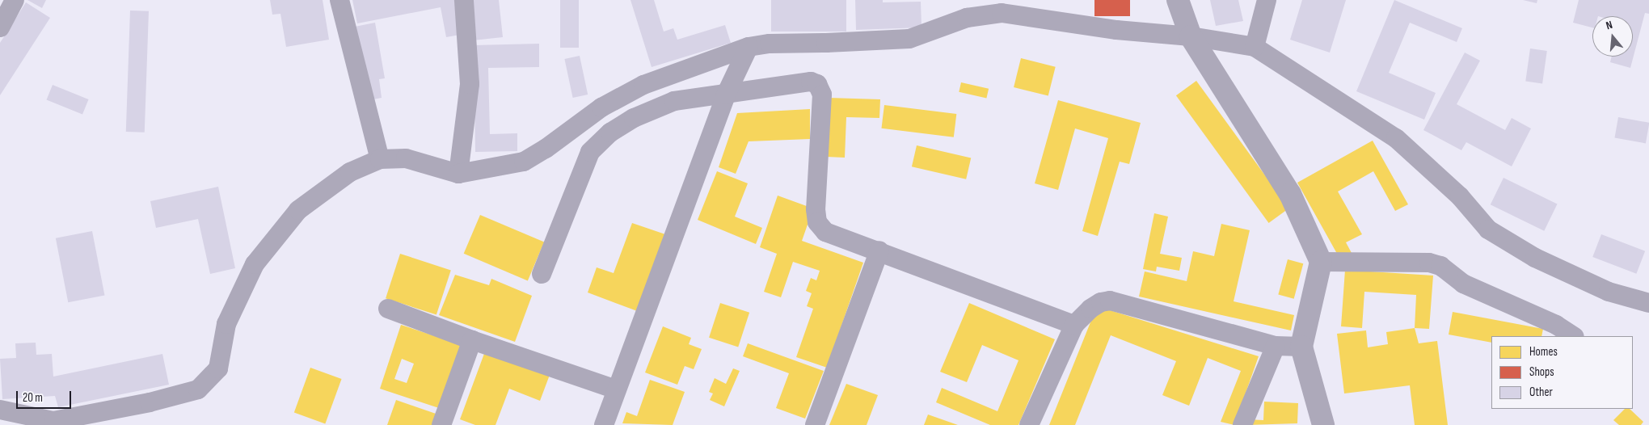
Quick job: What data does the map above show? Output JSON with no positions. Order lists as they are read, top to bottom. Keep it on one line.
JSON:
{"legend":["Homes","Shops","Other"],"scale_bar":"20 m","north":"top"}
